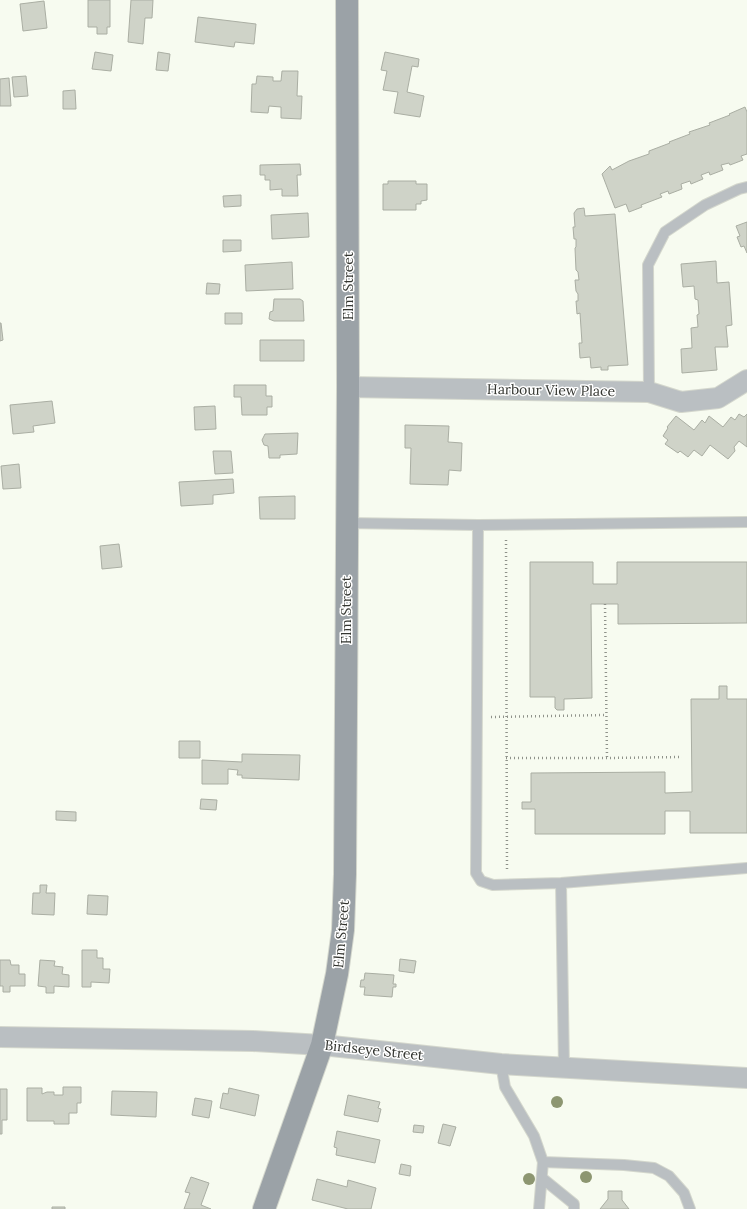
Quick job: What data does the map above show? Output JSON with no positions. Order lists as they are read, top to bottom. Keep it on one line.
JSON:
{"streets":{"street":["Elm Street","Harbour View Place","Birdseye Street"]},"crossings":[["Elm Street","Harbour View Place"],["Elm Street","Birdseye Street"]]}
